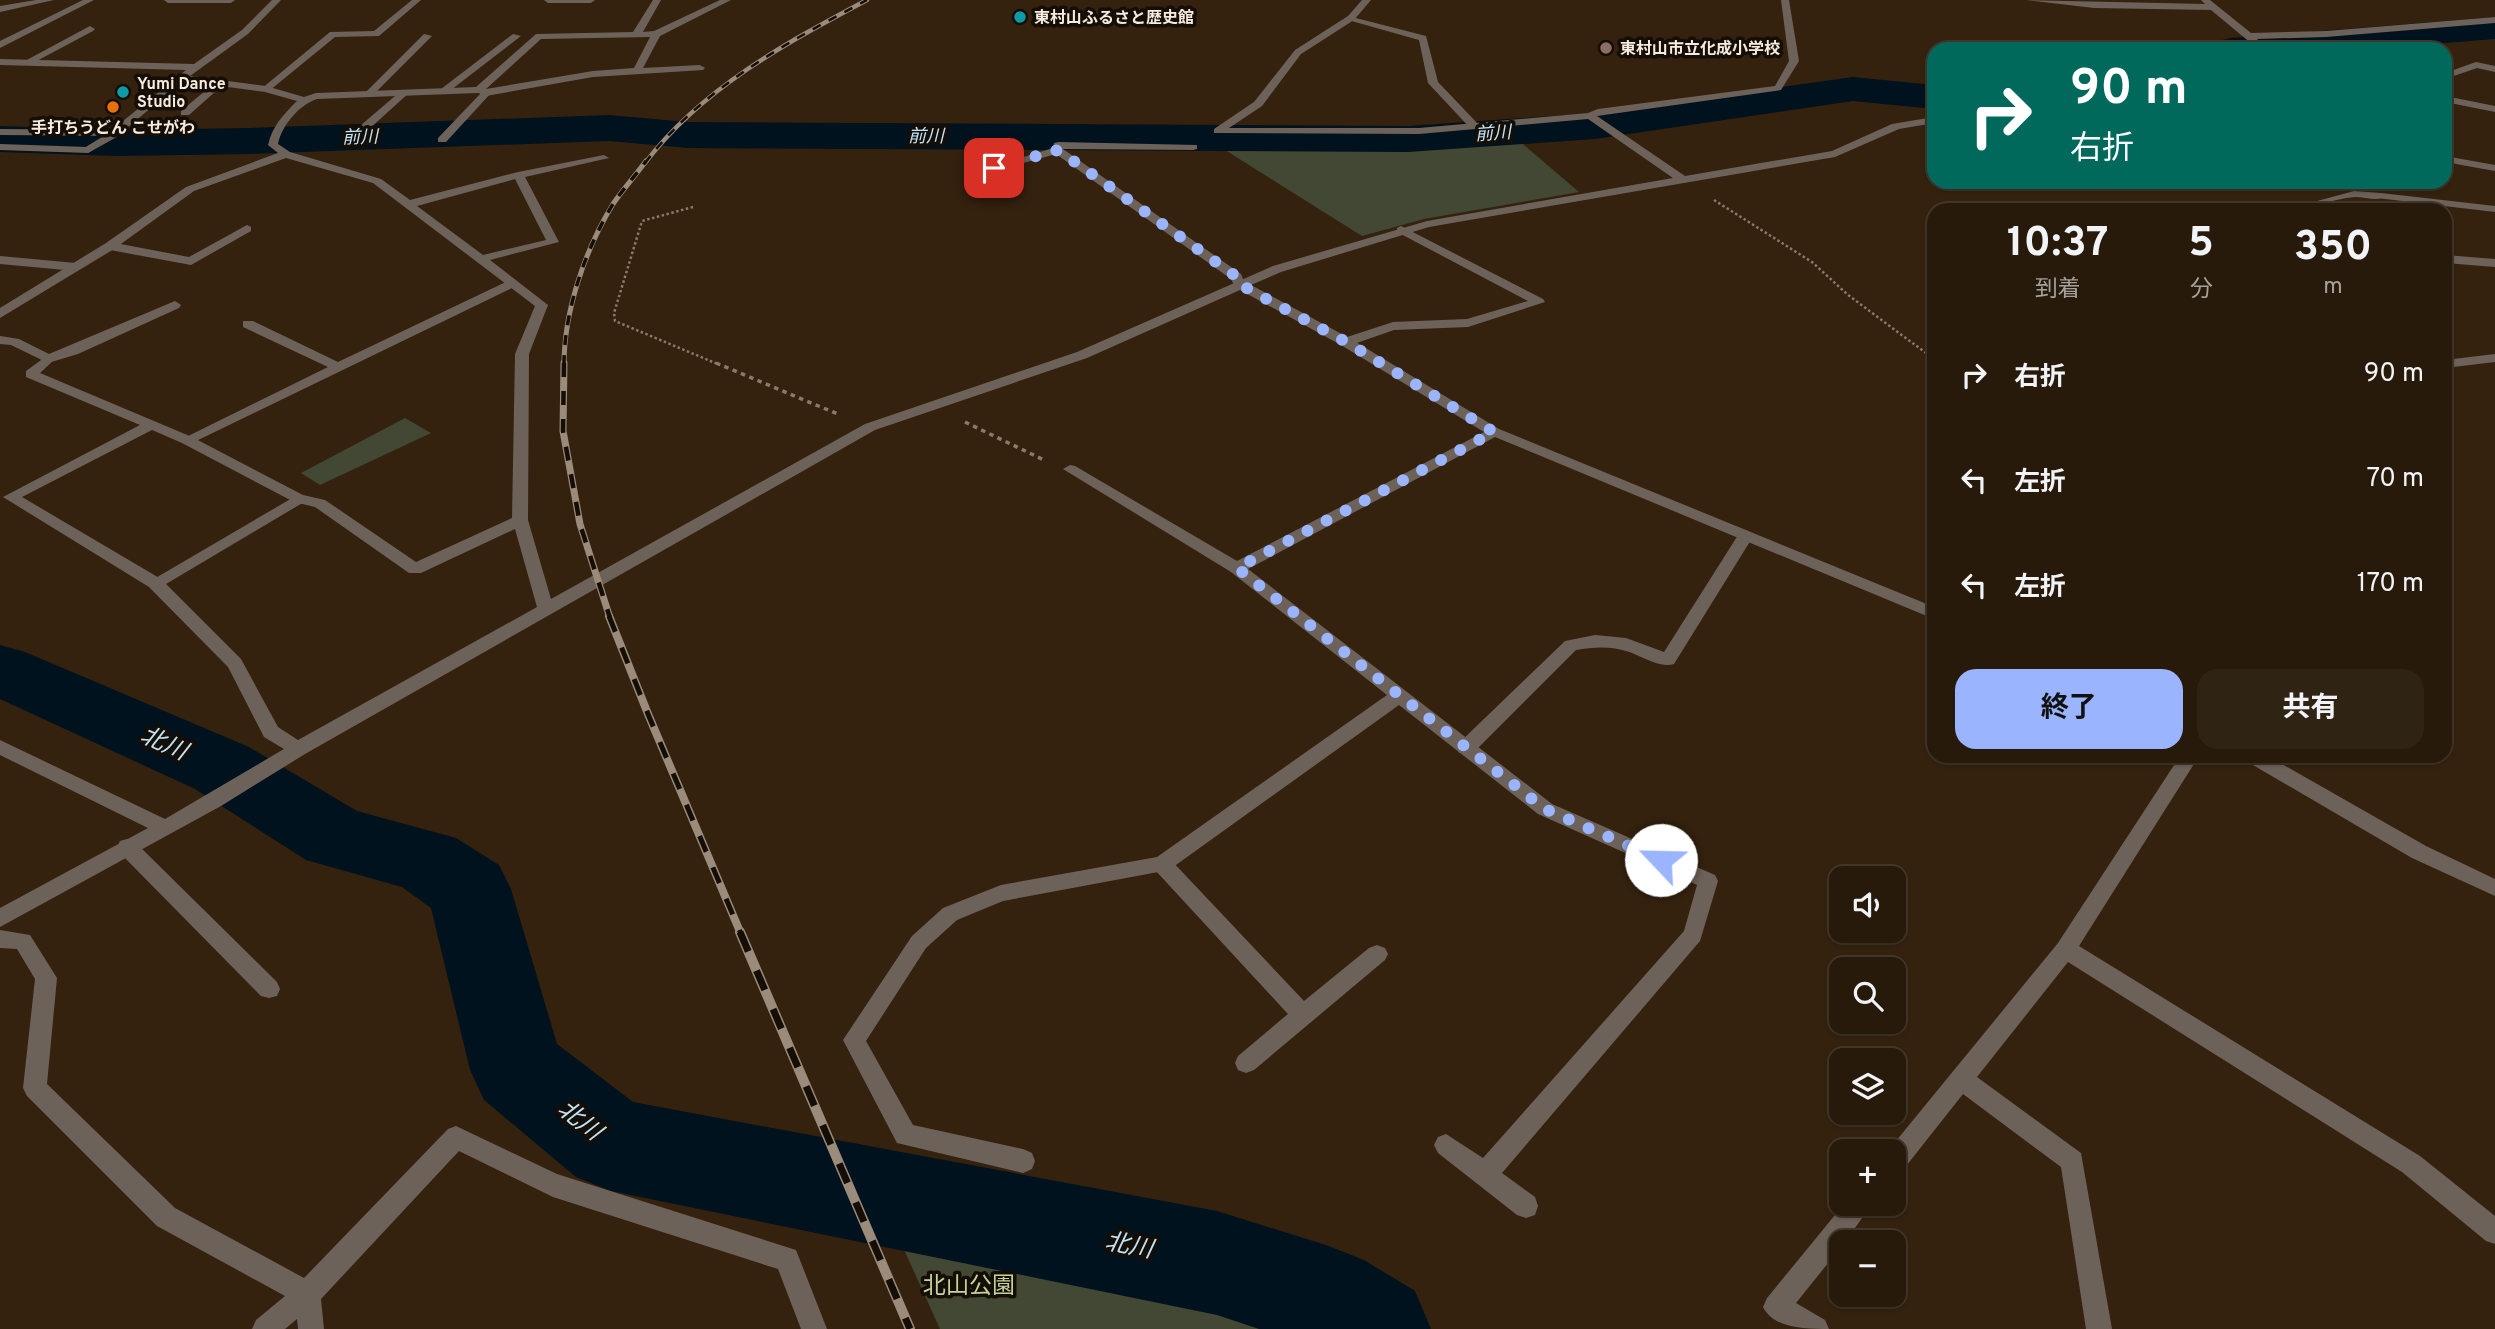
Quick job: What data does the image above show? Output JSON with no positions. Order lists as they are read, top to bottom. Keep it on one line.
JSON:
{"water":["前川","北川"],"parks":["北山公園"],"places":["東村山ふるさと歴史館","東村山市立化成小学校","Yumi Dance Studio","手打ちうどん こせがわ"],"page":{"turn":["90 m","右折"],"eta":["10:37","到着","5","分","350","m"],"list":[{"name":"右折","value":"90 m"},{"name":"左折","value":"70 m"},{"name":"左折","value":"170 m"}],"buttons":["終了","共有"],"map_buttons":["+","−"]}}
